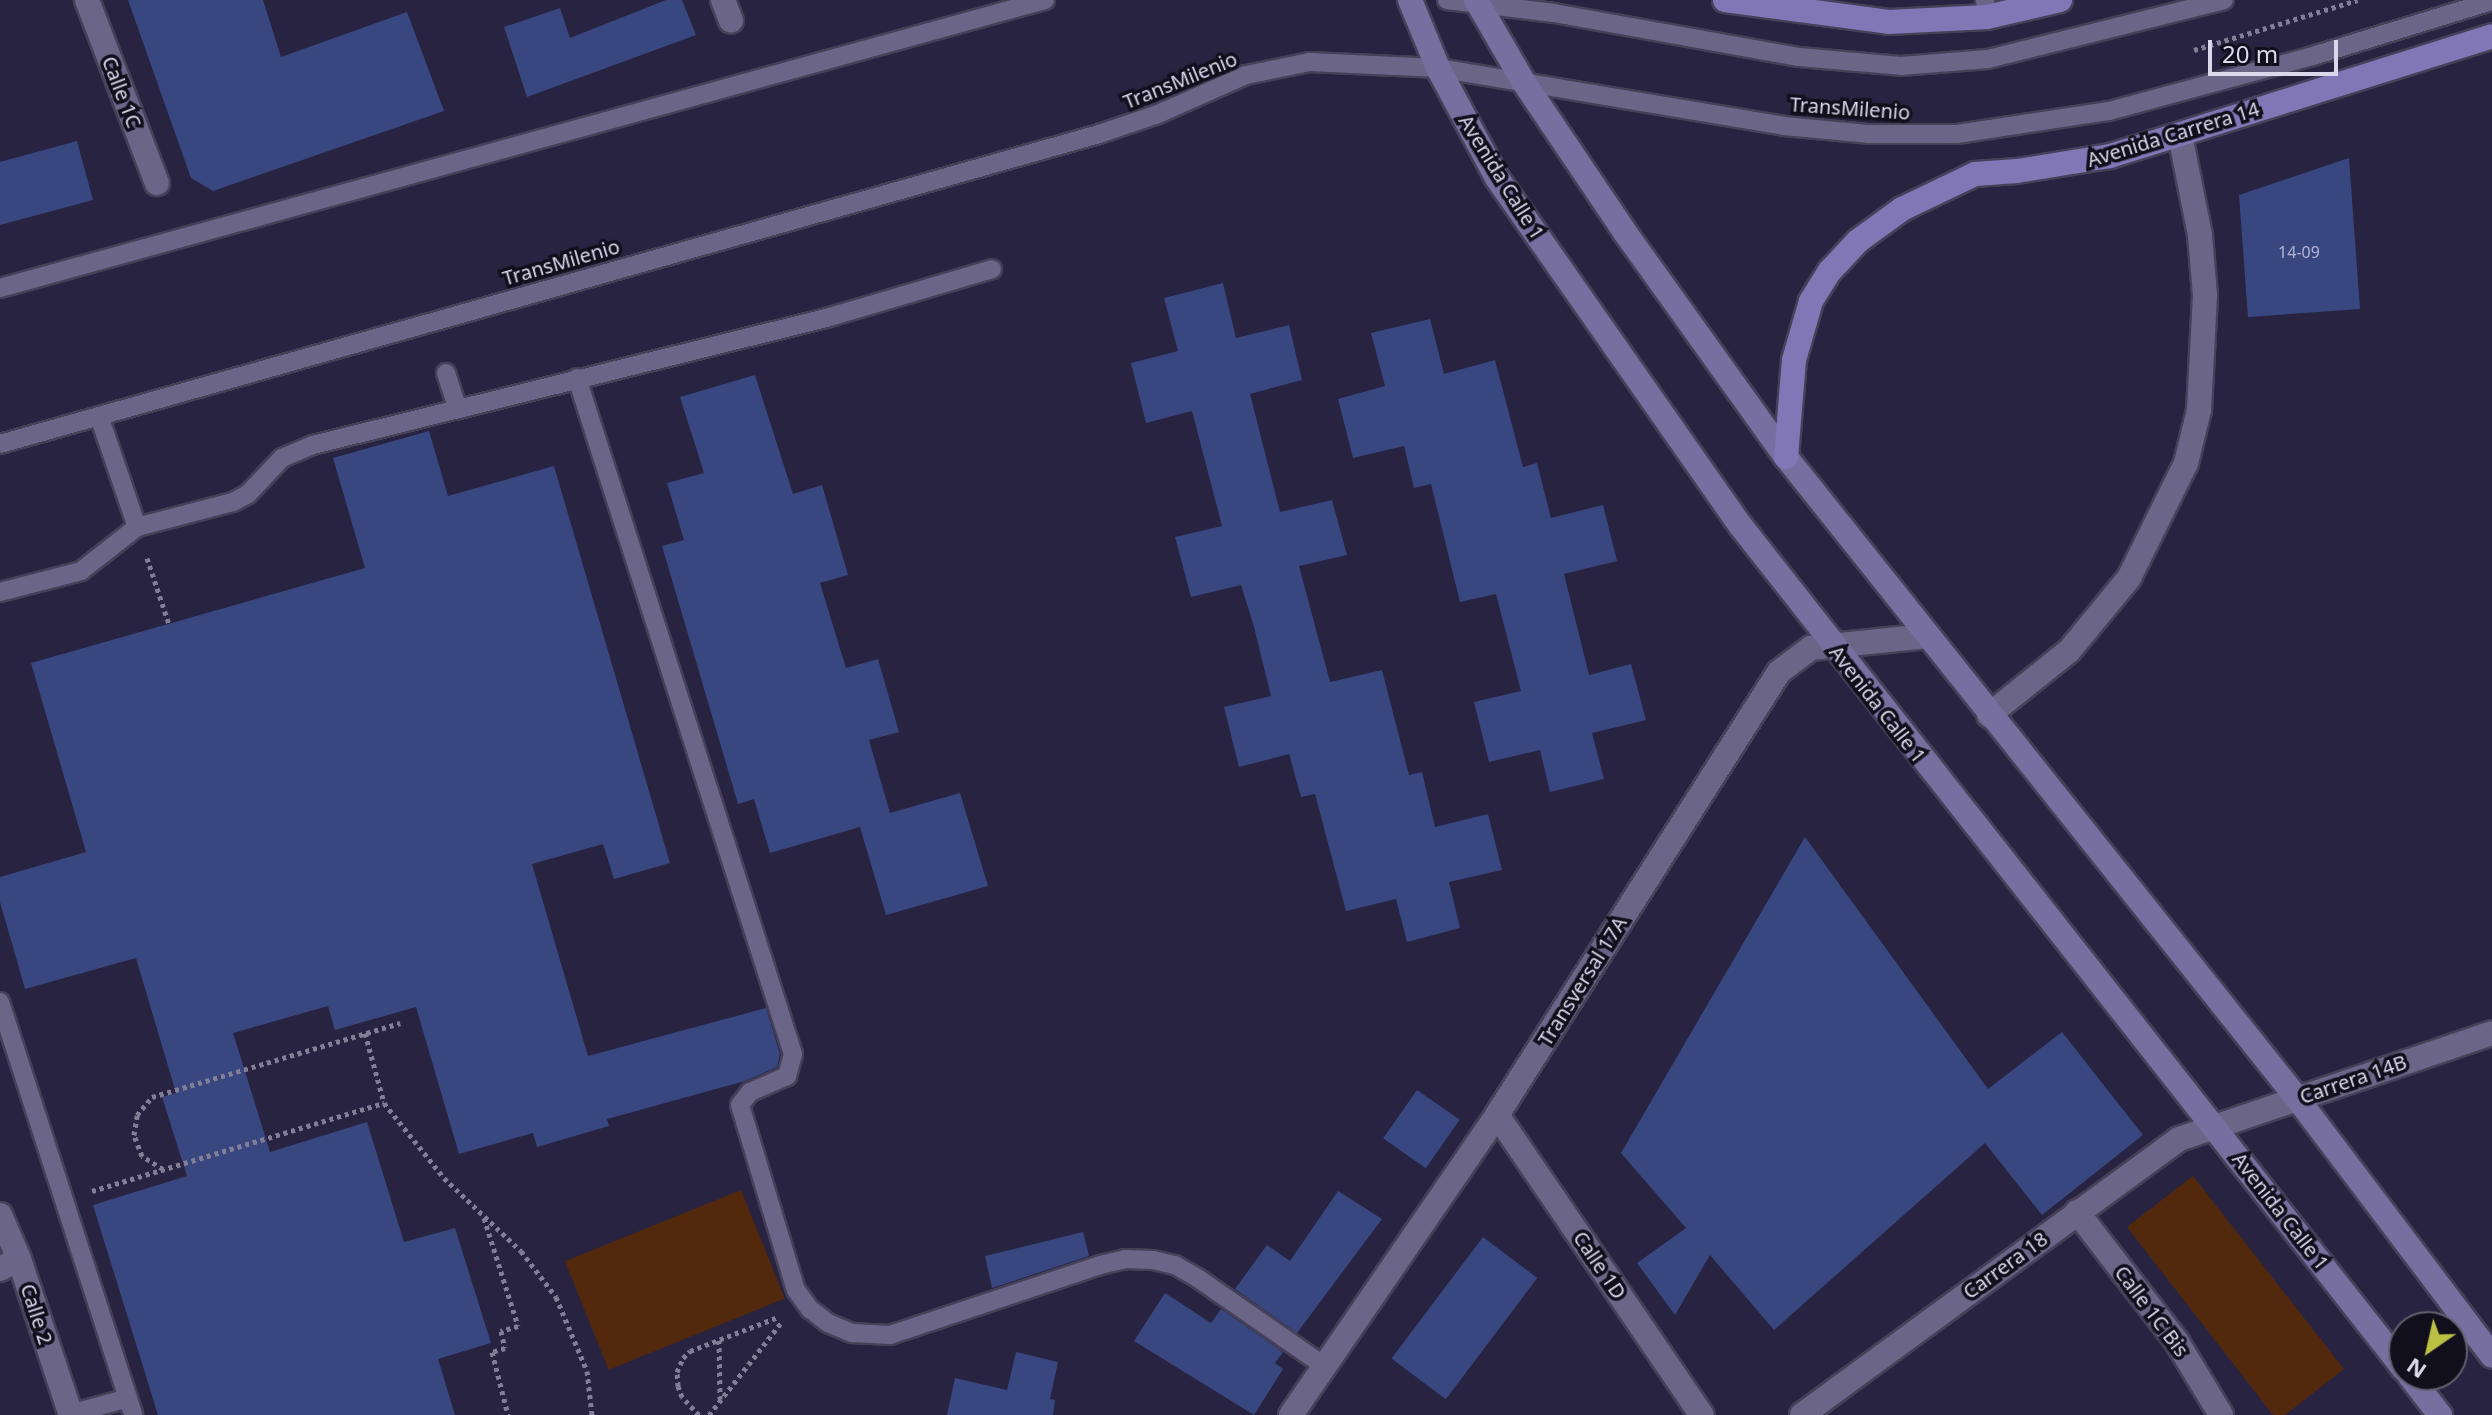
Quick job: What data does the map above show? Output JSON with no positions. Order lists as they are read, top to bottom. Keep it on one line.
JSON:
{"streets":{"main road":["Avenida Carrera 14","Avenida Calle 1"],"street":["Calle 1C","Transversal 17A","Carrera 14B","Calle 1D","Carrera 18","Calle 1C Bis","Calle 2"],"lane":["TransMilenio"]},"crossings":[["TransMilenio","Avenida Calle 1"],["Avenida Calle 1","Transversal 17A"],["Avenida Calle 1","Carrera 14B"],["Avenida Calle 1","Carrera 18"],["Transversal 17A","Calle 1D"],["Carrera 14B","Carrera 18"],["Carrera 18","Calle 1C Bis"]],"house_numbers":["14-09"],"scale_bar":"20 m","north":"bottom left"}
